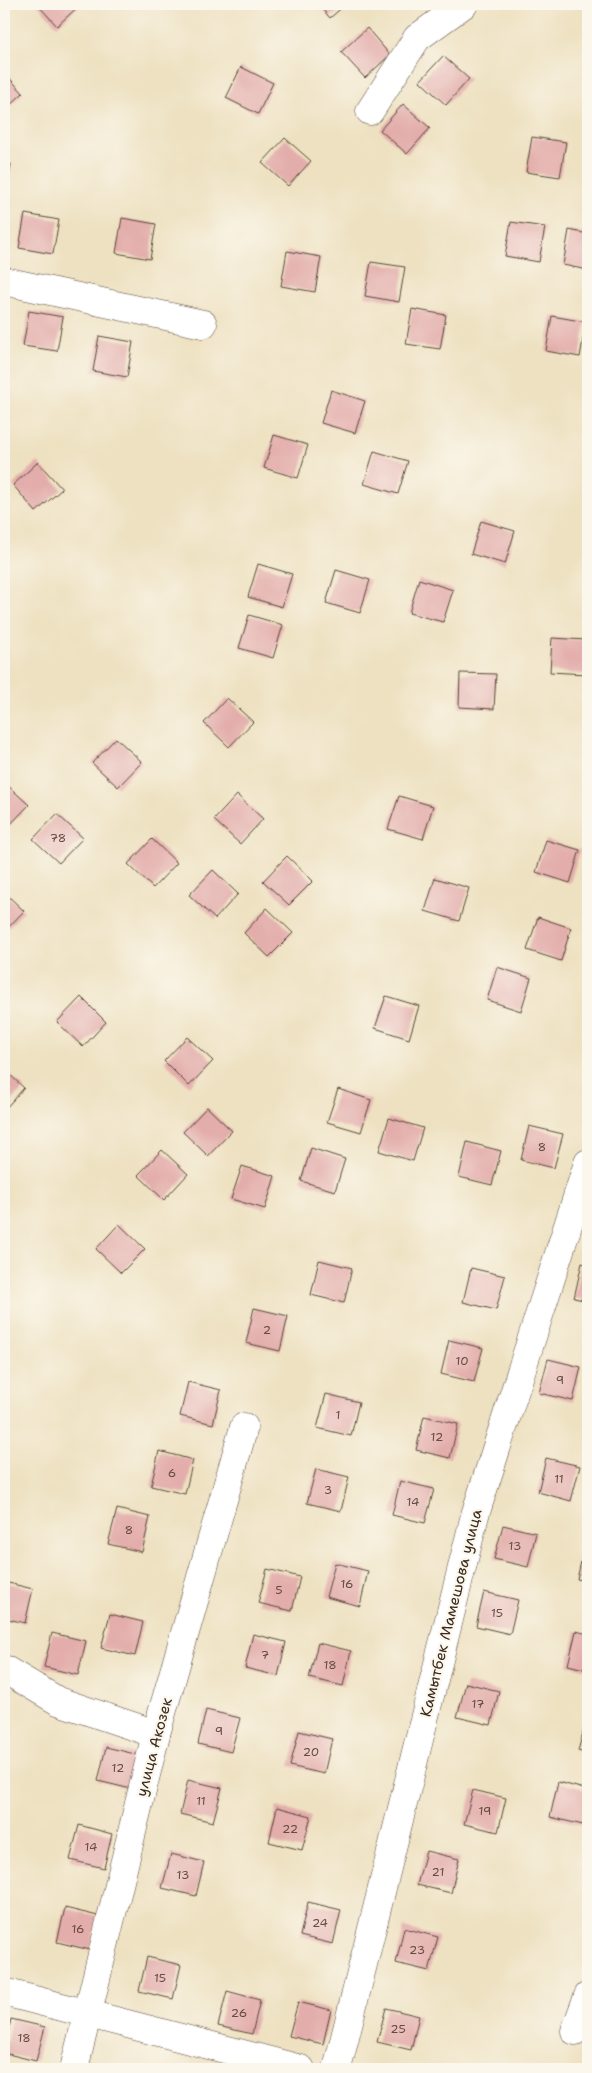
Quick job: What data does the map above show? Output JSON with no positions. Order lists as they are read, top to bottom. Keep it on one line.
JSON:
{"streets":{"street":["Камытбек Мамешова улица","улица Акозек"]},"house_numbers":["78","8","2","10","9","1","12","6","11","3","14","8","13","16","5","15","7","18","17","9","20","12","11","19","22","14","21","13","24","16","23","15","26","25","18"]}
